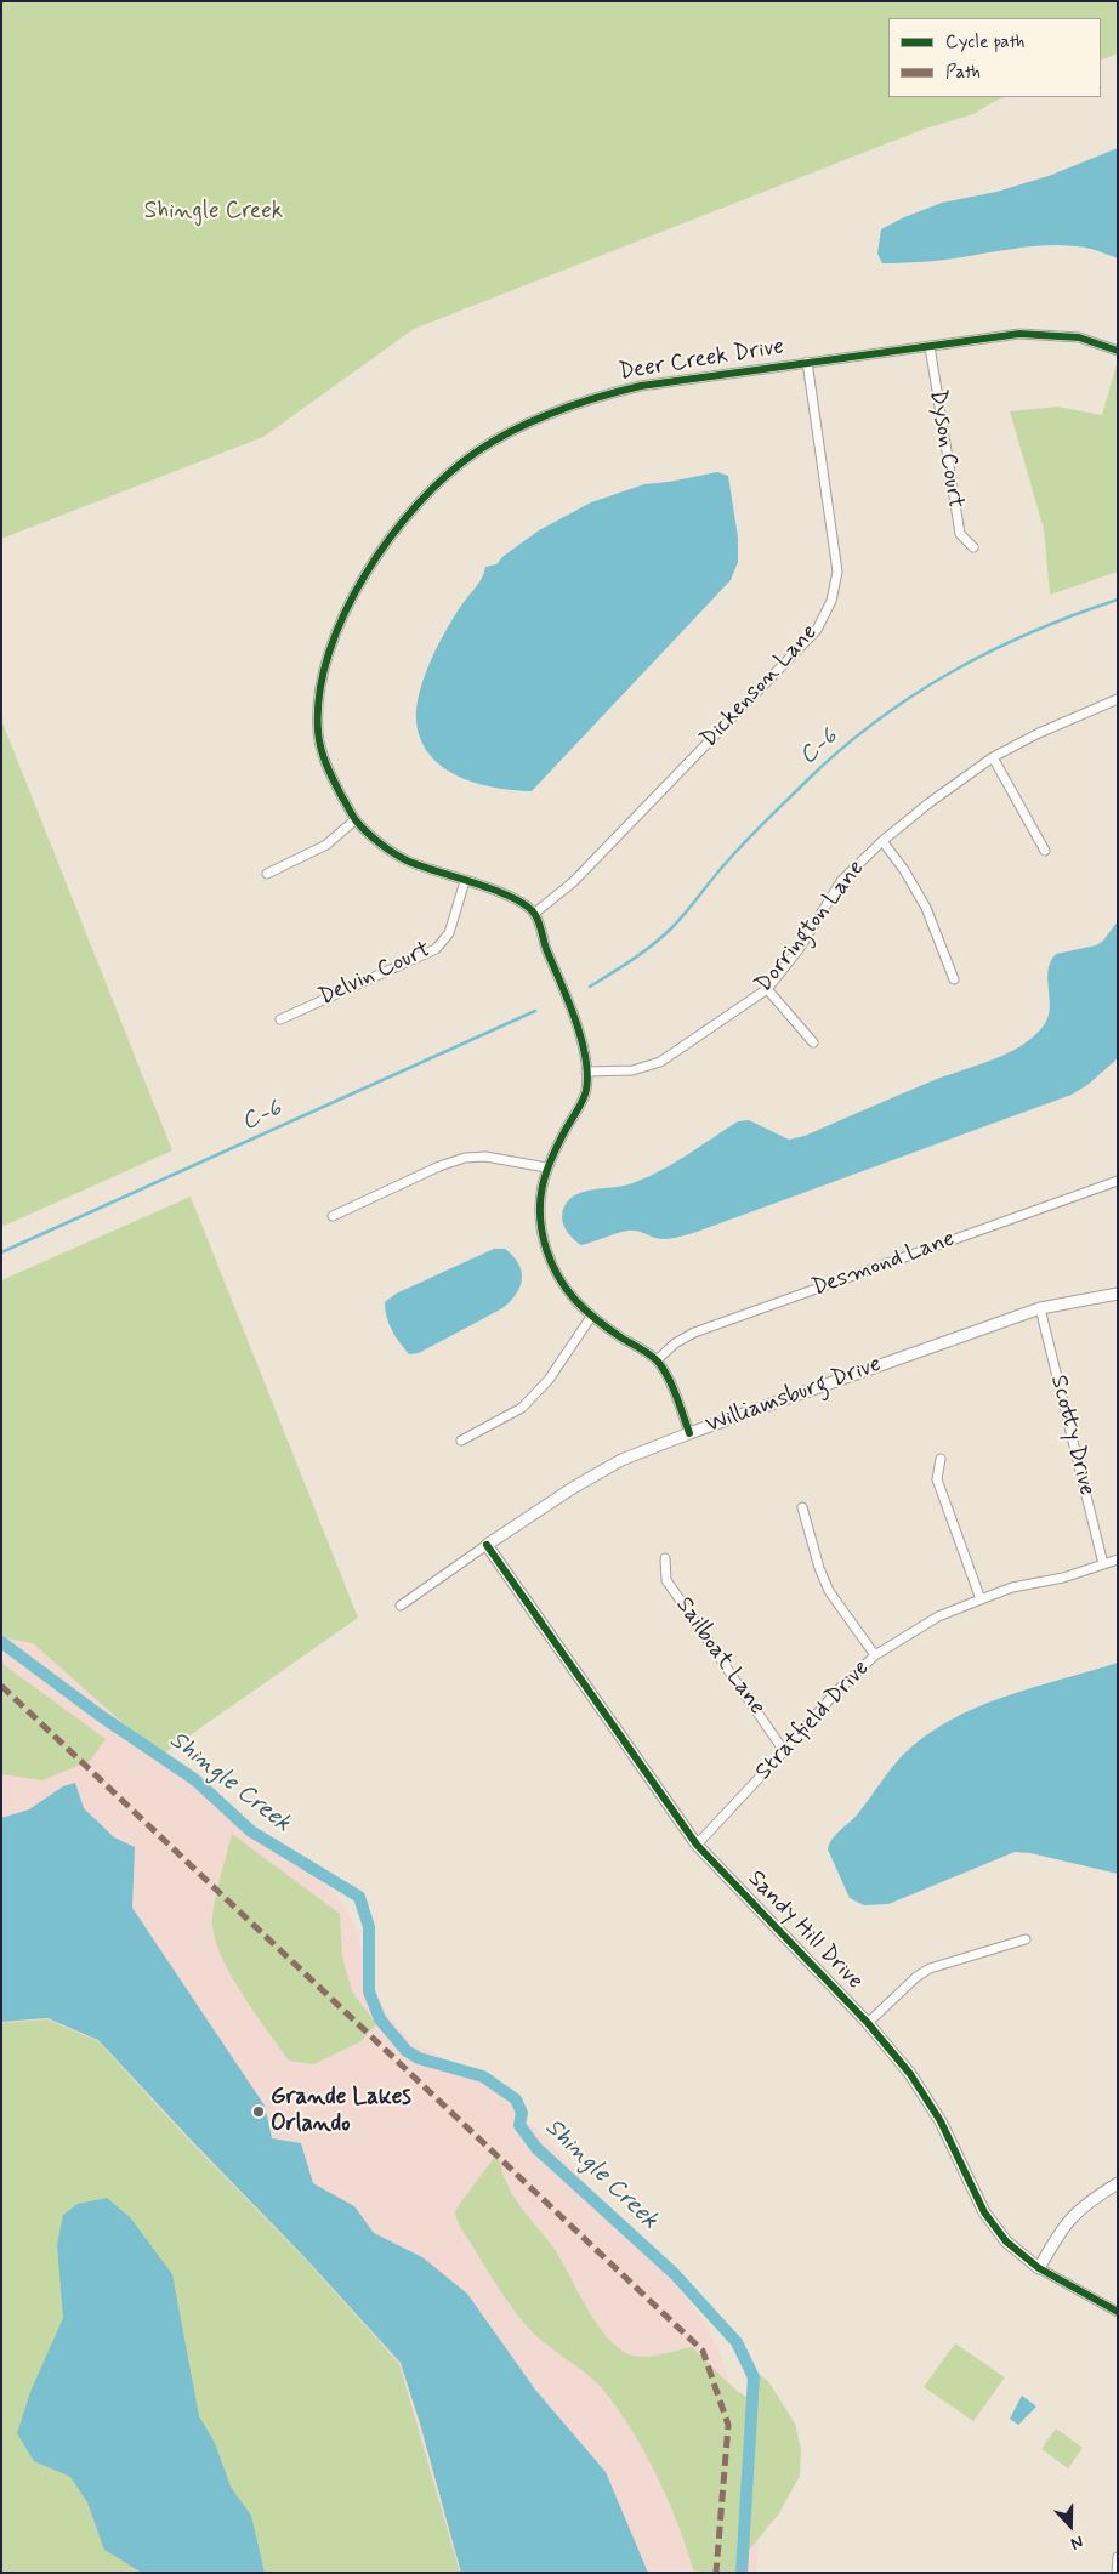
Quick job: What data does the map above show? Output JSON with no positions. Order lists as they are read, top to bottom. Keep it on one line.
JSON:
{"streets":{"street":["Deer Creek Drive","Dyson Court","Dickenson Lane","Dorrington Lane","Delvin Court","Desmond Lane","Williamsburg Drive","Scotty Drive","Sailboat Lane","Stratfield Drive","Sandy Hill Drive"]},"crossings":[["Deer Creek Drive","Dyson Court"],["Deer Creek Drive","Dickenson Lane"],["Deer Creek Drive","Delvin Court"],["Williamsburg Drive","Scotty Drive"],["Williamsburg Drive","Sandy Hill Drive"],["Scotty Drive","Stratfield Drive"],["Sailboat Lane","Stratfield Drive"],["Stratfield Drive","Sandy Hill Drive"]],"water":["C-6","Shingle Creek"],"parks":["Shingle Creek"],"places":["Grande Lakes Orlando"],"legend":["Cycle path","Path"],"north":"bottom"}
